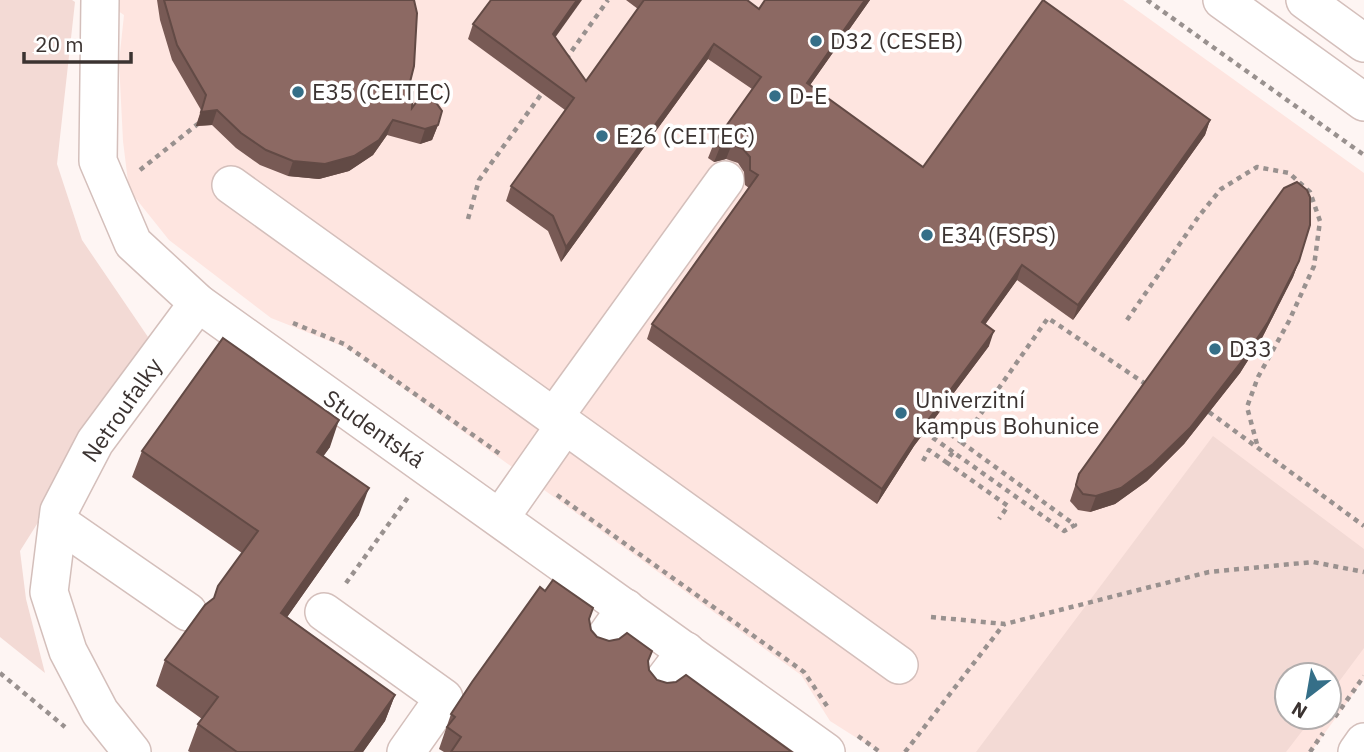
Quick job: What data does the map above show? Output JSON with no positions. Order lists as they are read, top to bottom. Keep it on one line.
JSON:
{"streets":{"street":["Netroufalky","Studentská"]},"crossings":[["Netroufalky","Studentská"]],"places":["D32 (CESEB)","E35 (CEITEC)","D-E","E26 (CEITEC)","E34 (FSPS)","D33","Univerzitní kampus Bohunice"],"scale_bar":"20 m","north":"bottom left"}
